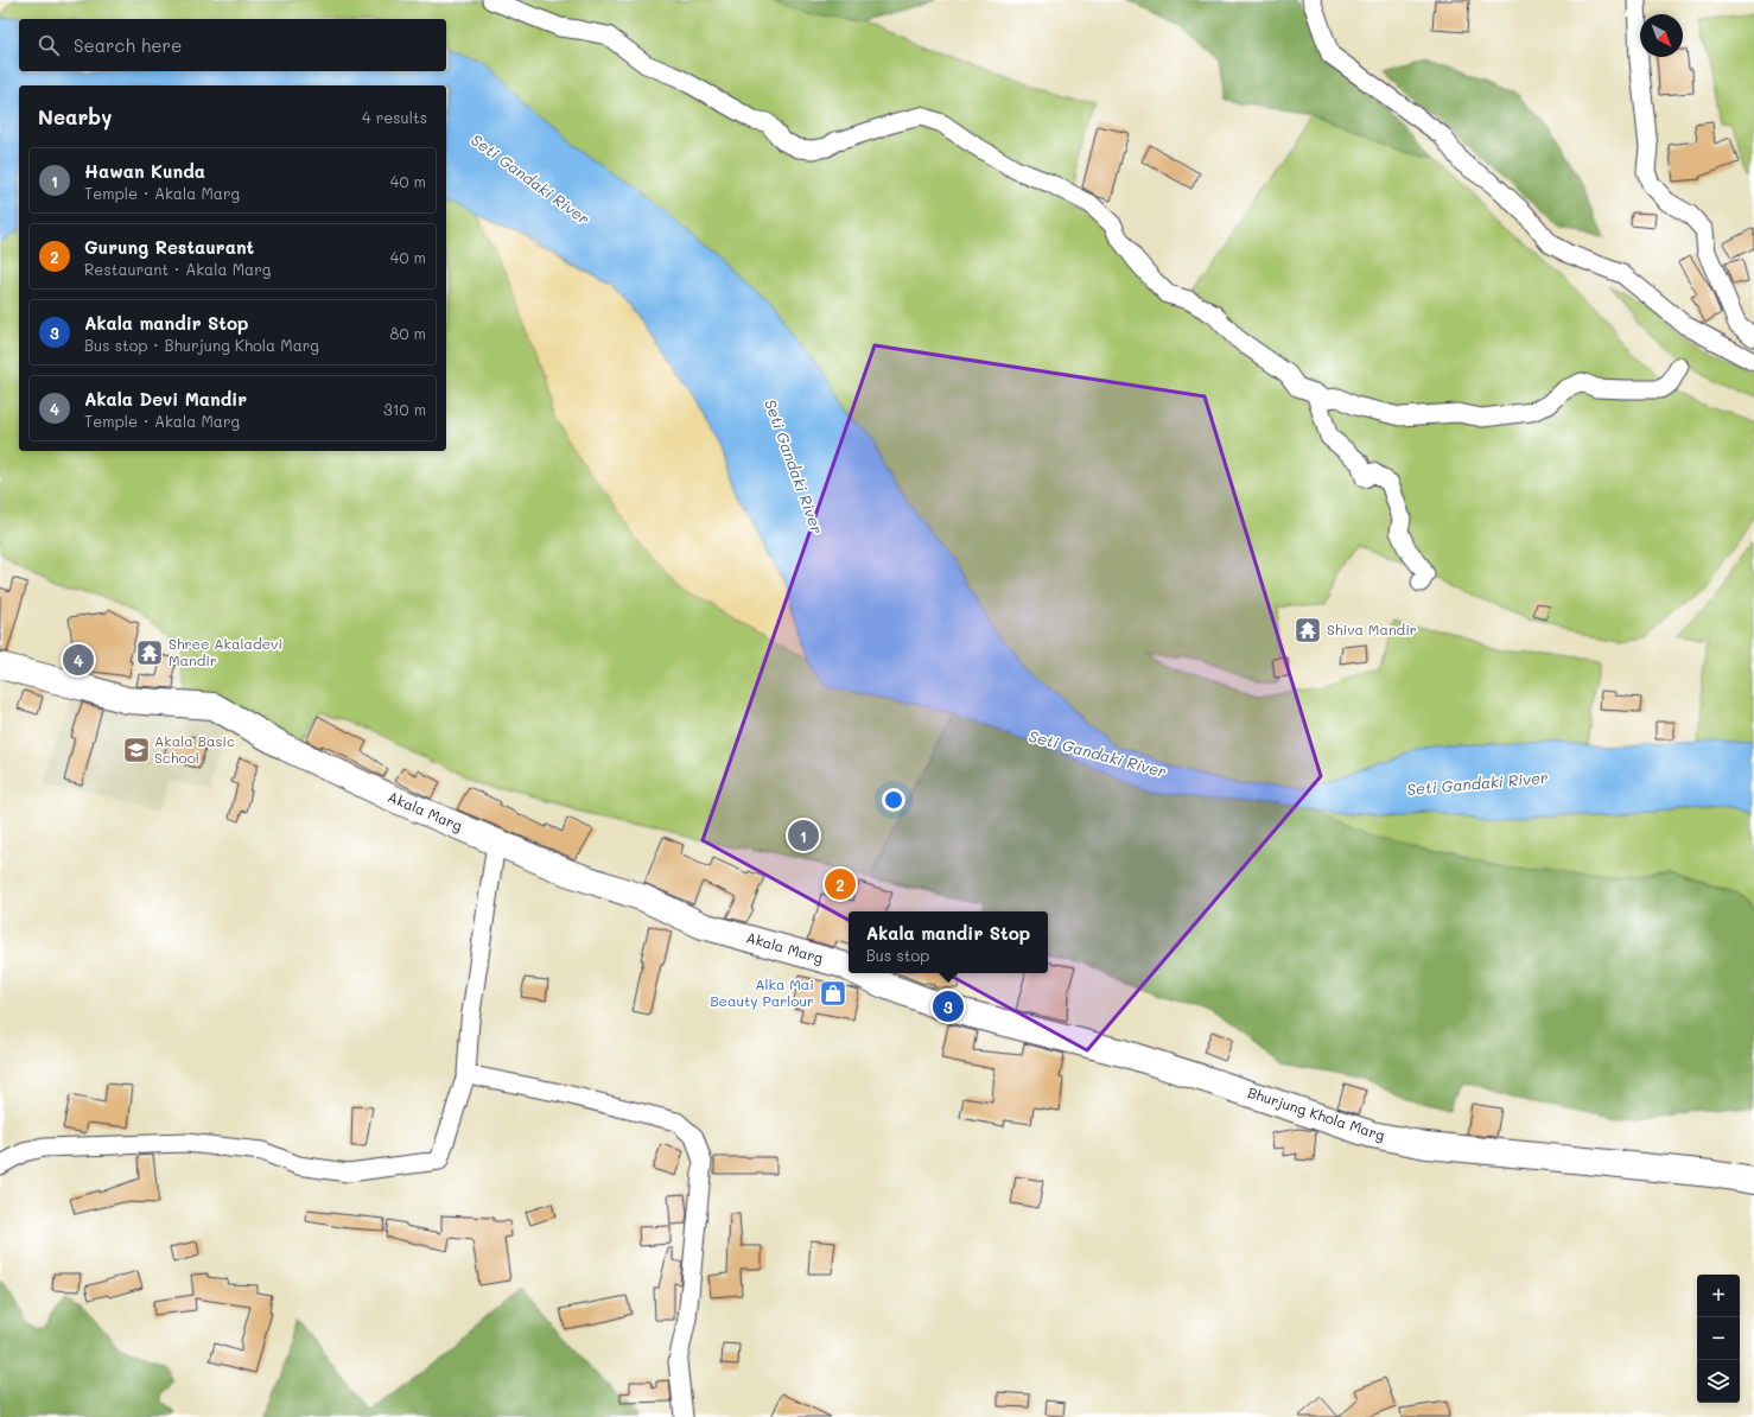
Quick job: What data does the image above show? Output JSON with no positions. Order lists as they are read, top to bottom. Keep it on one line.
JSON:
{"streets":{"main road":["Akala Marg","Bhurjung Khola Marg"]},"crossings":[["Akala Marg","Bhurjung Khola Marg"]],"water":["Seti Gandaki River"],"places":{"temple":["Shiva Mandir","Shree Akaladevi Mandir"],"school or university":["Akala Basic School"],"shop":["Alka Mai Beauty Parlour"]},"north":"bottom right","page":{"search":"Search here","heading":["Nearby","4 results"],"list":[{"mark":"1","name":"Hawan Kunda","note":"Temple · Akala Marg","value":"40 m"},{"mark":"2","name":"Gurung Restaurant","note":"Restaurant · Akala Marg","value":"40 m"},{"mark":"3","name":"Akala mandir Stop","note":"Bus stop · Bhurjung Khola Marg","value":"80 m"},{"mark":"4","name":"Akala Devi Mandir","note":"Temple · Akala Marg","value":"310 m"}],"pins":["4","1","2","3"],"popup":["Akala mandir Stop","Bus stop"],"map_buttons":["+","−"]}}
